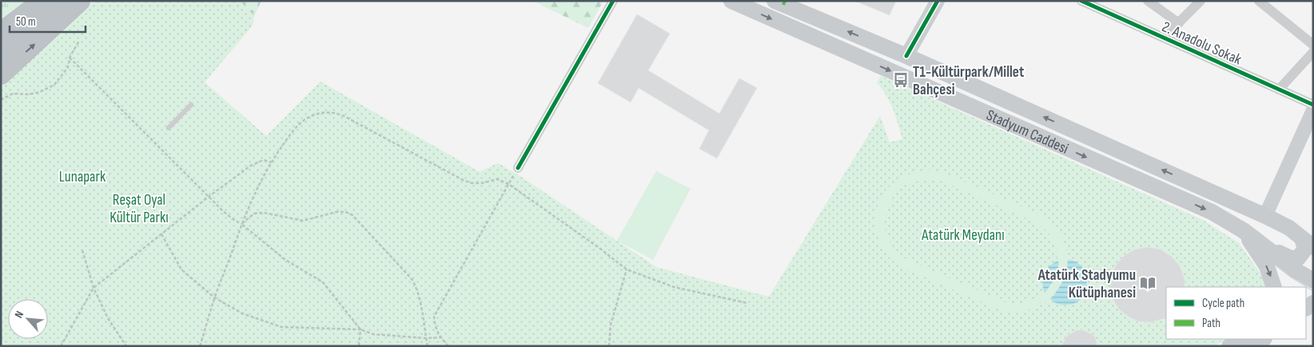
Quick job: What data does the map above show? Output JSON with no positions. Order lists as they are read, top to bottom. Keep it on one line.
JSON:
{"streets":{"main road":["Stadyum Caddesi"],"street":["2. Anadolu Sokak"]},"parks":["Lunapark","Reşat Oyal Kültür Parkı","Atatürk Meydanı"],"places":{"bus stop":["T1-Kültürpark/Millet Bahçesi"],"library":["Atatürk Stadyumu Kütüphanesi"]},"legend":["Cycle path","Path"],"scale_bar":"50 m","north":"top left"}
